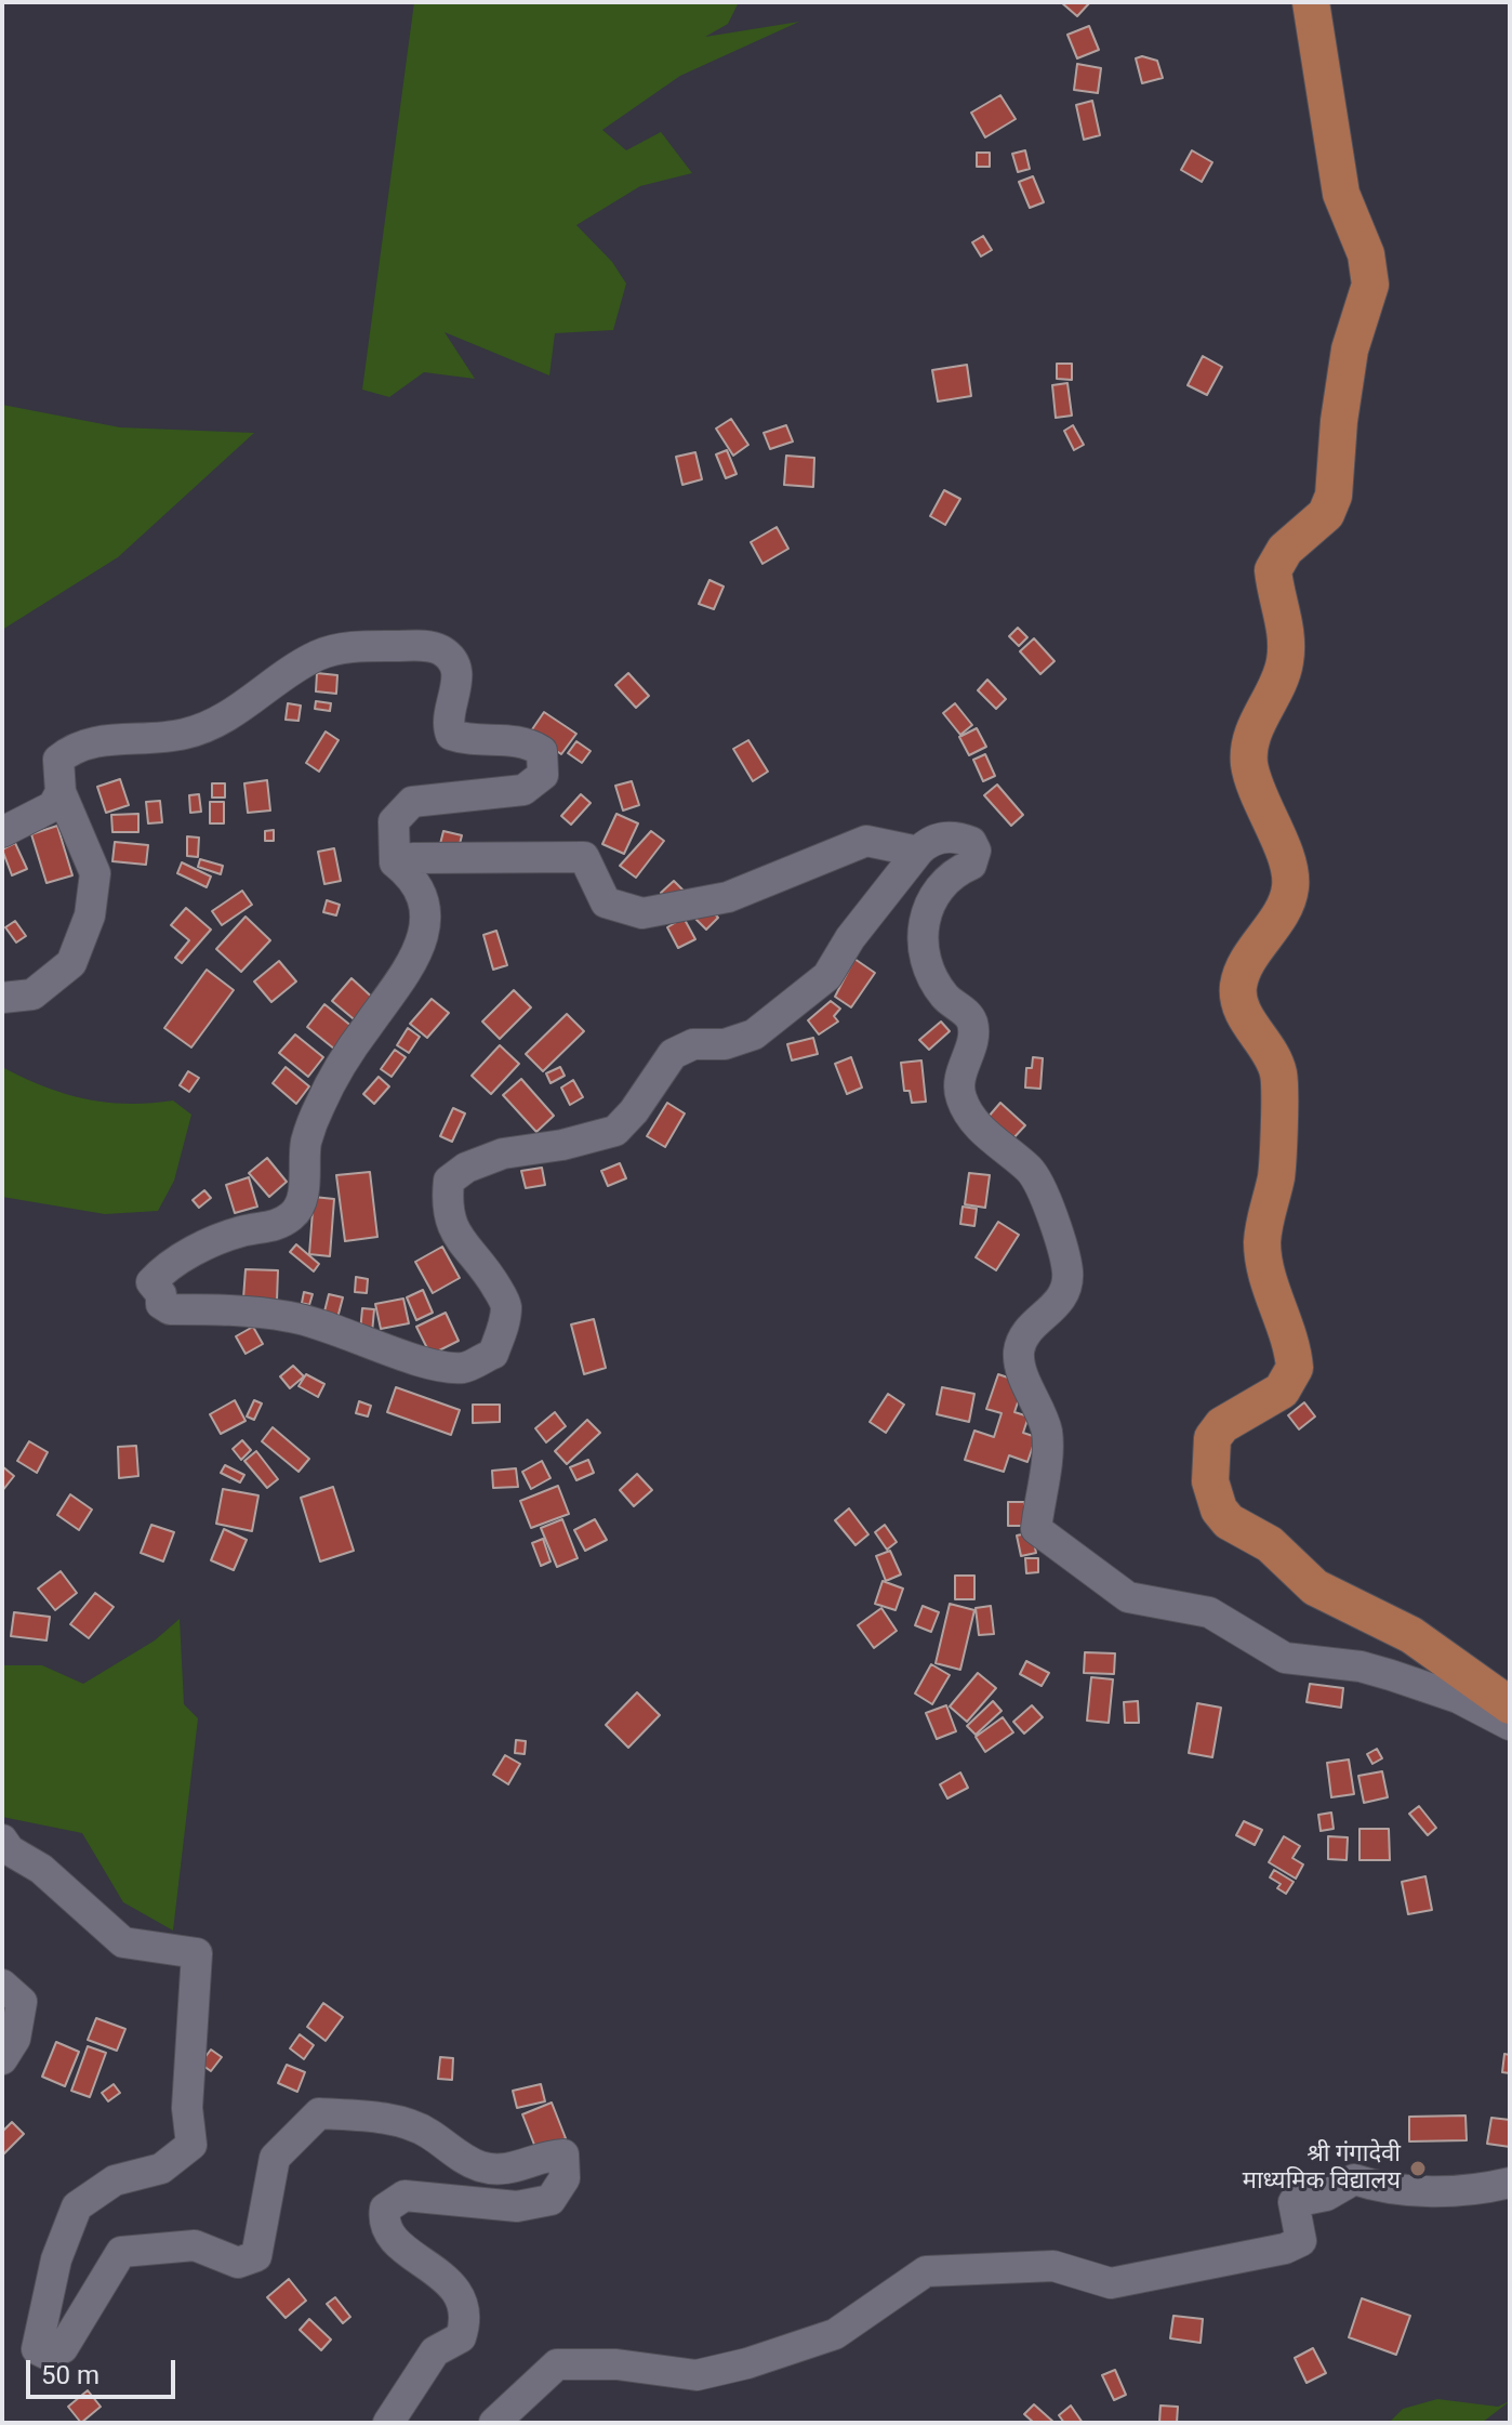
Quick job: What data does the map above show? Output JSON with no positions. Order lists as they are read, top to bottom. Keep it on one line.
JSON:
{"places":["श्री गंगादेवी माध्यमिक विद्यालय"],"scale_bar":"50 m"}
